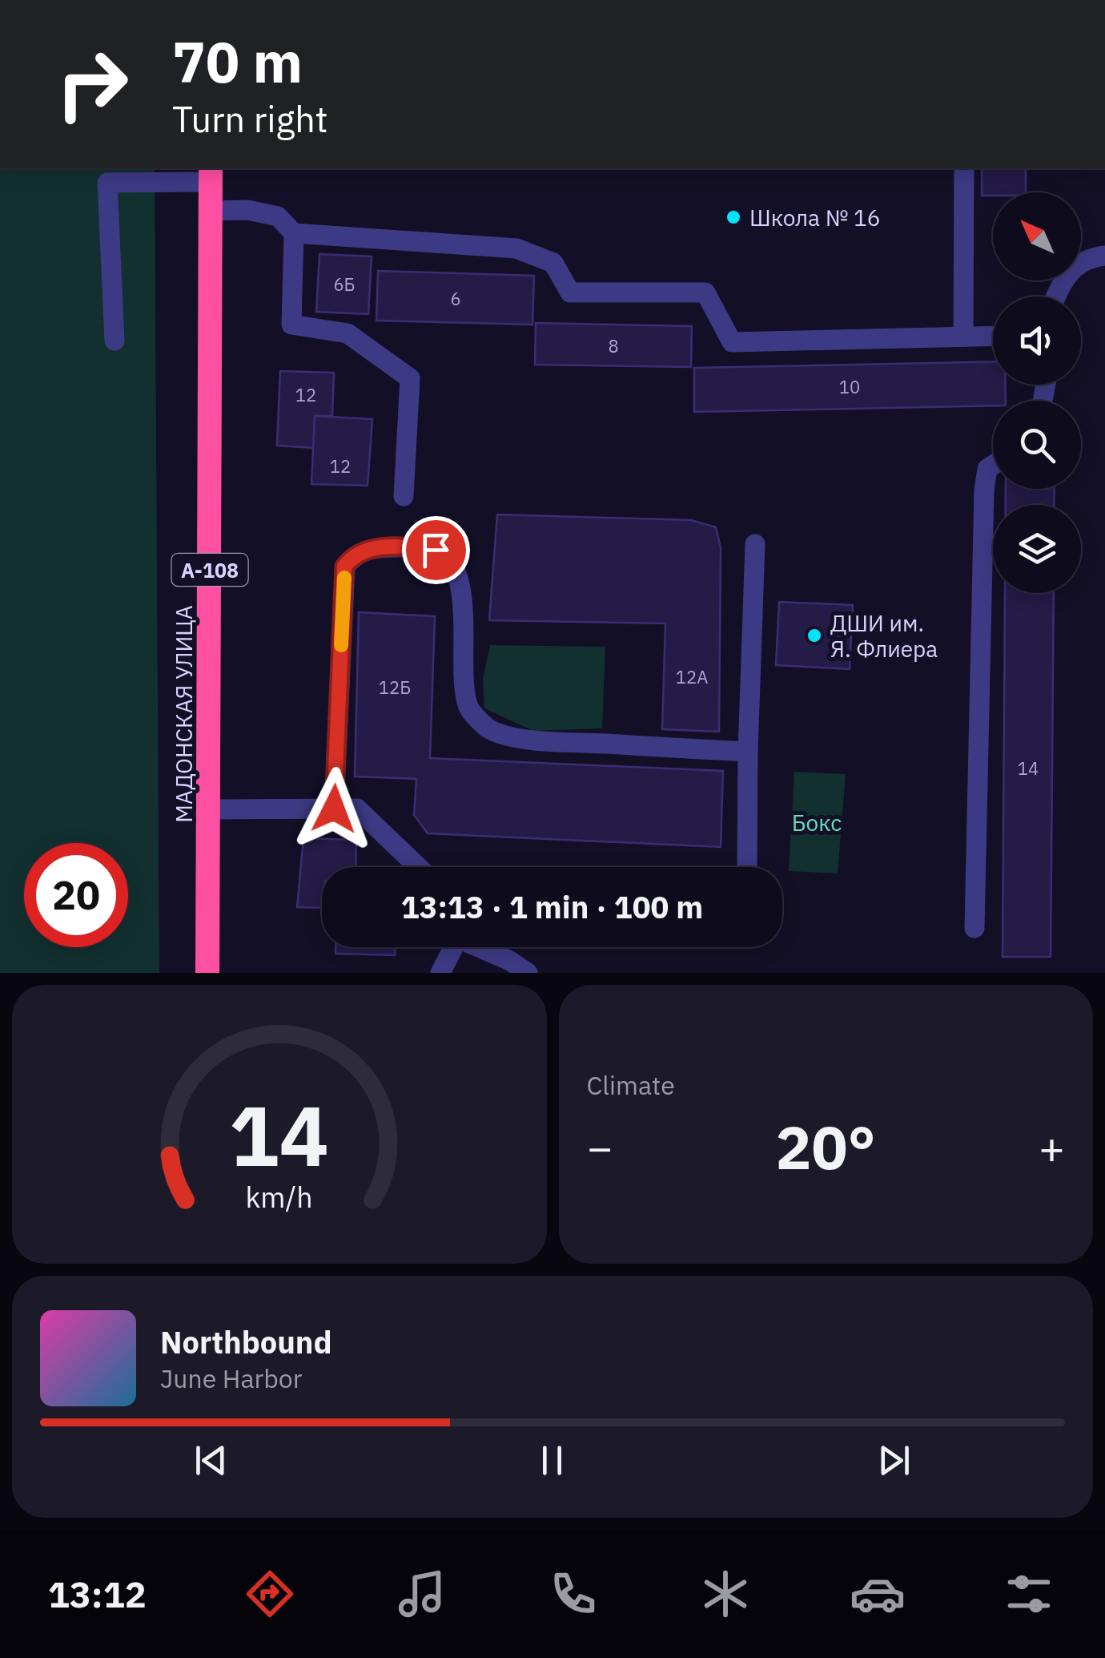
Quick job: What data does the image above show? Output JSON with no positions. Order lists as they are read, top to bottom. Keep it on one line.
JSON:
{"streets":{"highway":["А-108","МАДОНСКАЯ УЛИЦА"]},"parks":["Бокс"],"places":["Школа № 16","ДШИ им. Я. Флиера"],"house_numbers":["6Б","6","8","10","12","12","12А","12Б","14"],"north":"top left","page":{"turn":["70 m","Turn right"],"limit":"20","trip":"13:13 · 1 min · 100 m","tile":"Climate","heat":["−","20°","+"],"song":["Northbound","June Harbor"],"tabs":"13:12","gauge":["14","km/h"]}}
